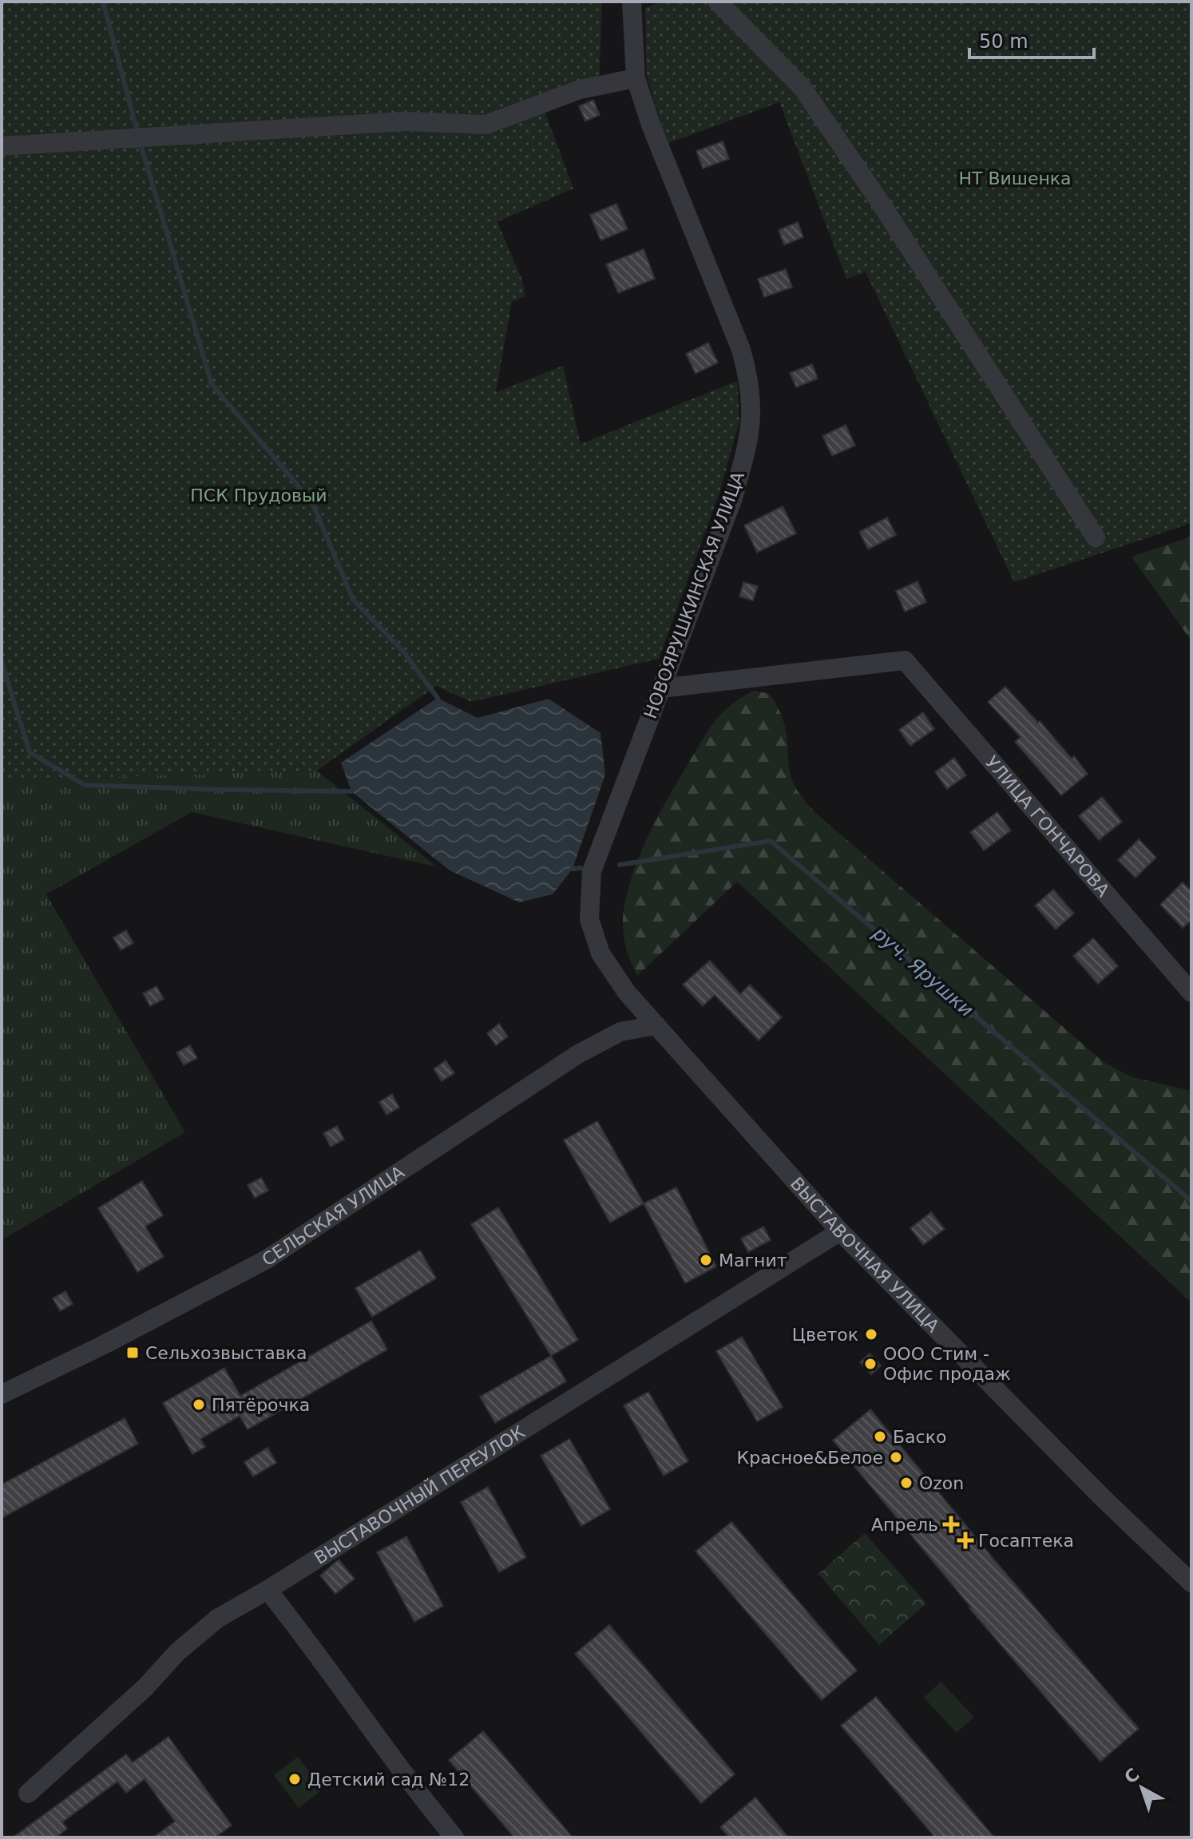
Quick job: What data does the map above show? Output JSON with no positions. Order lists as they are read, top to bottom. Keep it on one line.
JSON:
{"streets":{"street":["НОВОЯРУШКИНСКАЯ УЛИЦА","УЛИЦА ГОНЧАРОВА","СЕЛЬСКАЯ УЛИЦА","ВЫСТАВОЧНАЯ УЛИЦА","ВЫСТАВОЧНЫЙ ПЕРЕУЛОК"]},"crossings":[["НОВОЯРУШКИНСКАЯ УЛИЦА","УЛИЦА ГОНЧАРОВА"],["НОВОЯРУШКИНСКАЯ УЛИЦА","СЕЛЬСКАЯ УЛИЦА"],["НОВОЯРУШКИНСКАЯ УЛИЦА","ВЫСТАВОЧНАЯ УЛИЦА"],["СЕЛЬСКАЯ УЛИЦА","ВЫСТАВОЧНАЯ УЛИЦА"],["ВЫСТАВОЧНАЯ УЛИЦА","ВЫСТАВОЧНЫЙ ПЕРЕУЛОК"]],"water":["руч. Ярушки"],"parks":["НТ Вишенка","ПСК Прудовый"],"places":{"other":["Магнит","Цветок","ООО Стим - Офис продаж","Пятёрочка","Баско","Красное&Белое","Ozon","Детский сад №12"],"transit":["Сельхозвыставка"],"health":["Апрель","Госаптека"]},"scale_bar":"50 m","north":"top left"}
